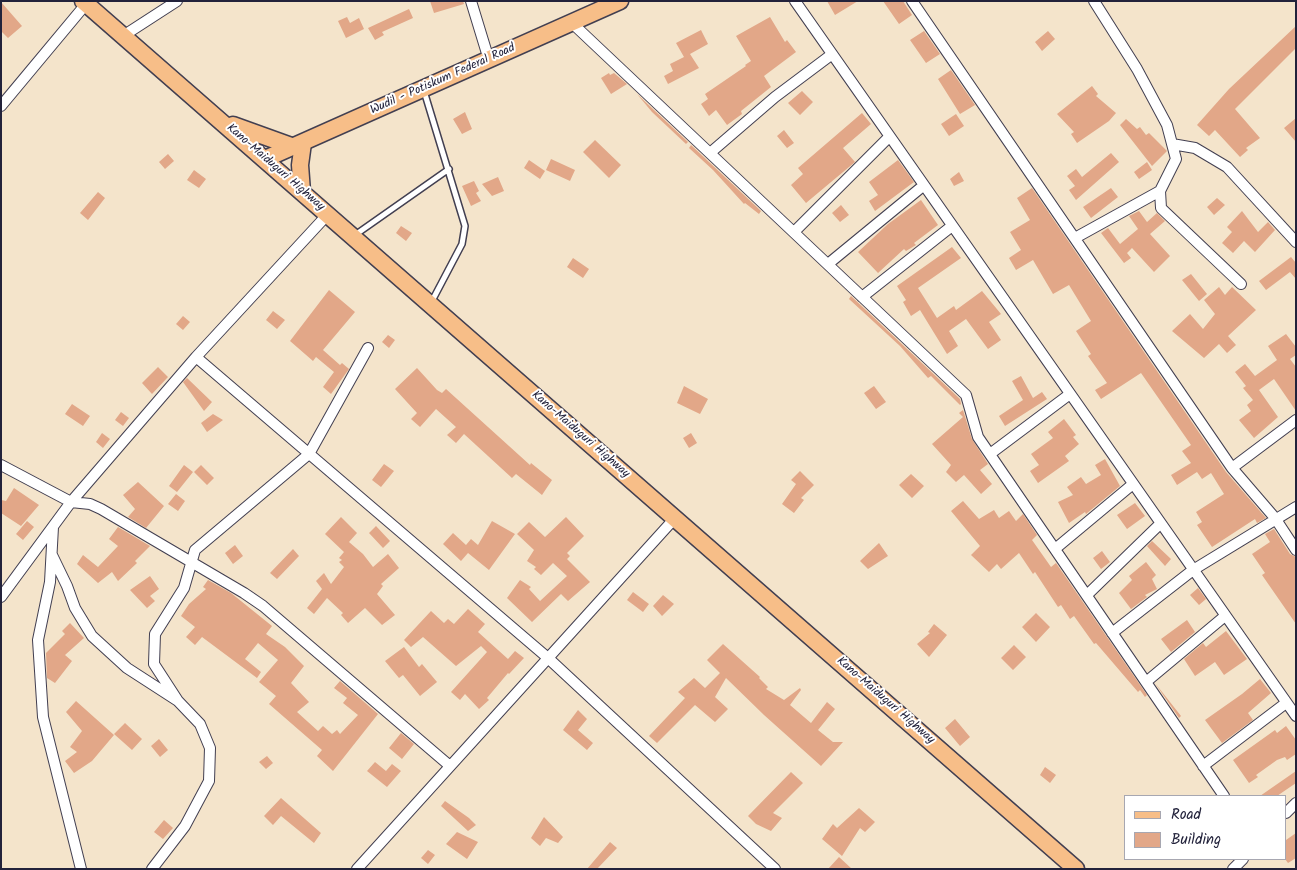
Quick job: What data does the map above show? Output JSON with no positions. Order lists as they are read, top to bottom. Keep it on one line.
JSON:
{"streets":{"main road":["Wudil - Potiskum Federal Road","Kano-Maiduguri Highway"]},"crossings":[["Wudil - Potiskum Federal Road","Kano-Maiduguri Highway"]],"legend":["Road","Building"]}
